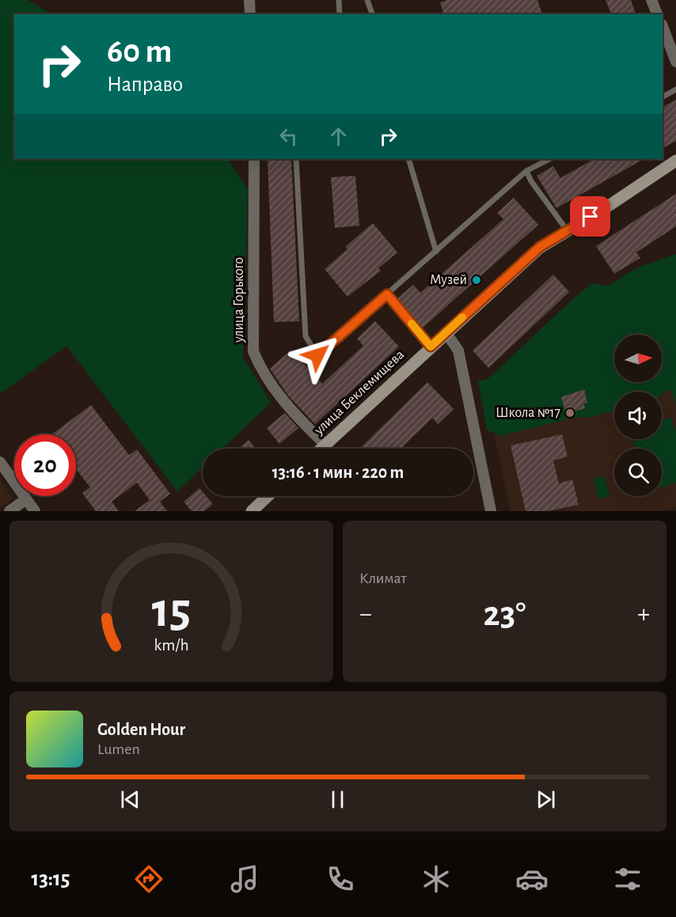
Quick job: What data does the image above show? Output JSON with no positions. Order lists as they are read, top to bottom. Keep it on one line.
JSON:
{"streets":{"main road":["улица Беклемищева"],"street":["улица Горького"]},"crossings":[["улица Горького","улица Беклемищева"]],"places":["Музей","Школа №17"],"north":"right","page":{"turn":["60 m","Направо"],"limit":"20","trip":"13:16 · 1 мин · 220 m","tile":"Климат","heat":["−","23°","+"],"song":["Golden Hour","Lumen"],"tabs":"13:15","gauge":["15","km/h"]}}
